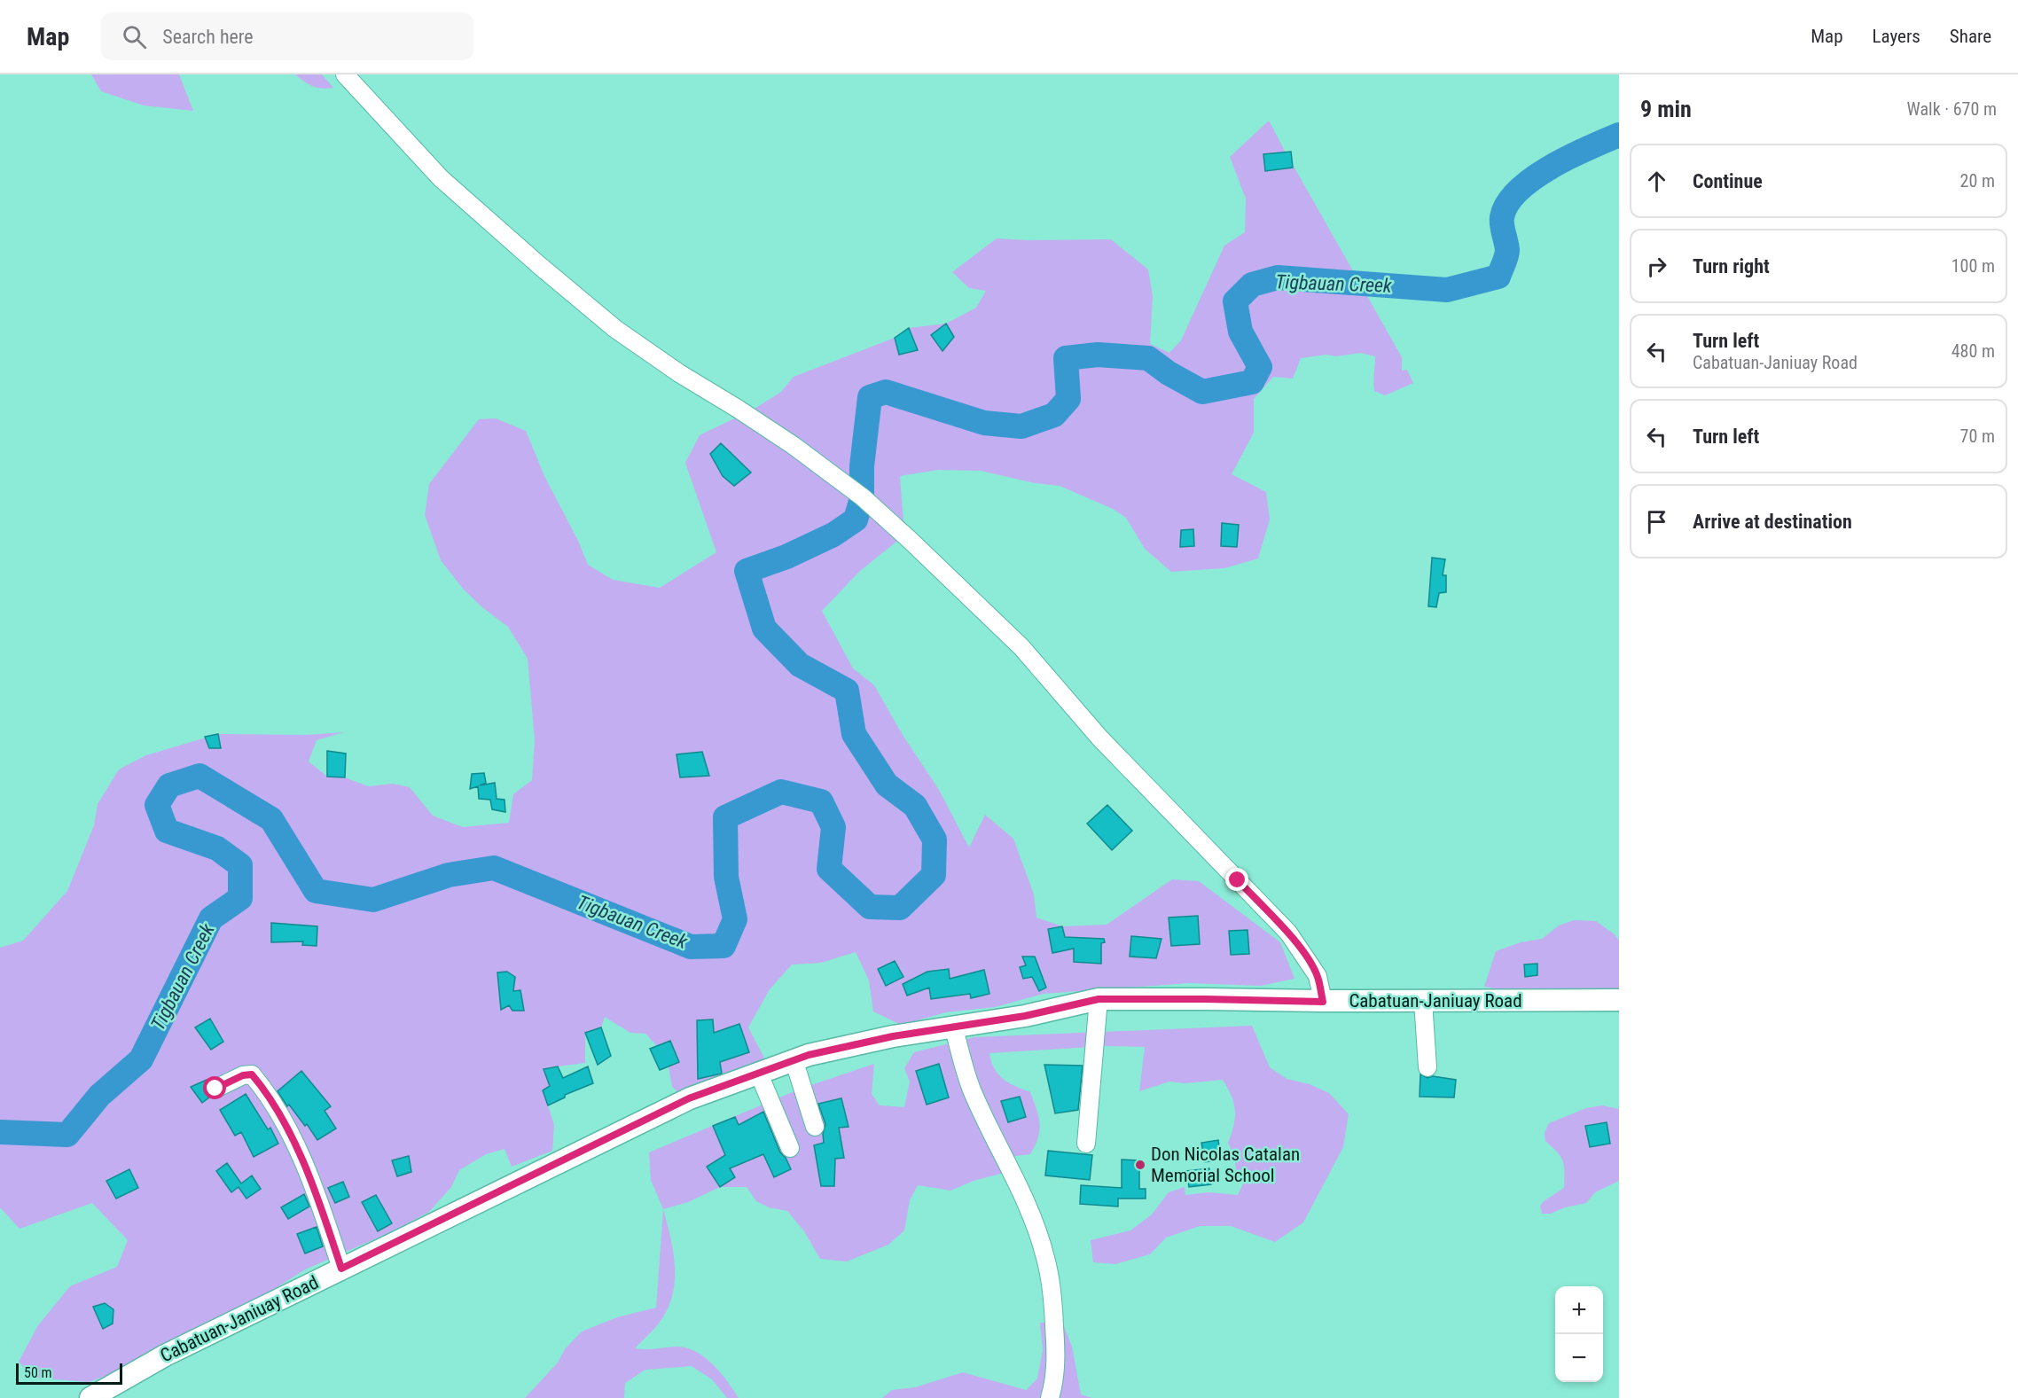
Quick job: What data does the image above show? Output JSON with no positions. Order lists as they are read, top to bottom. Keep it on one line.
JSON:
{"streets":{"main road":["Cabatuan-Janiuay Road"]},"water":["Tigbauan Creek"],"places":["Don Nicolas Catalan Memorial School"],"scale_bar":"50 m","page":{"header":"Map","search":"Search here","nav":["Map","Layers","Share"],"heading":["9 min","Walk · 670 m"],"list":[["Continue","20 m"],["Turn right","100 m"],["Turn left","Cabatuan-Janiuay Road","480 m"],["Turn left","70 m"],"Arrive at destination"],"map_buttons":["+","−"],"scale":"50 m"}}
